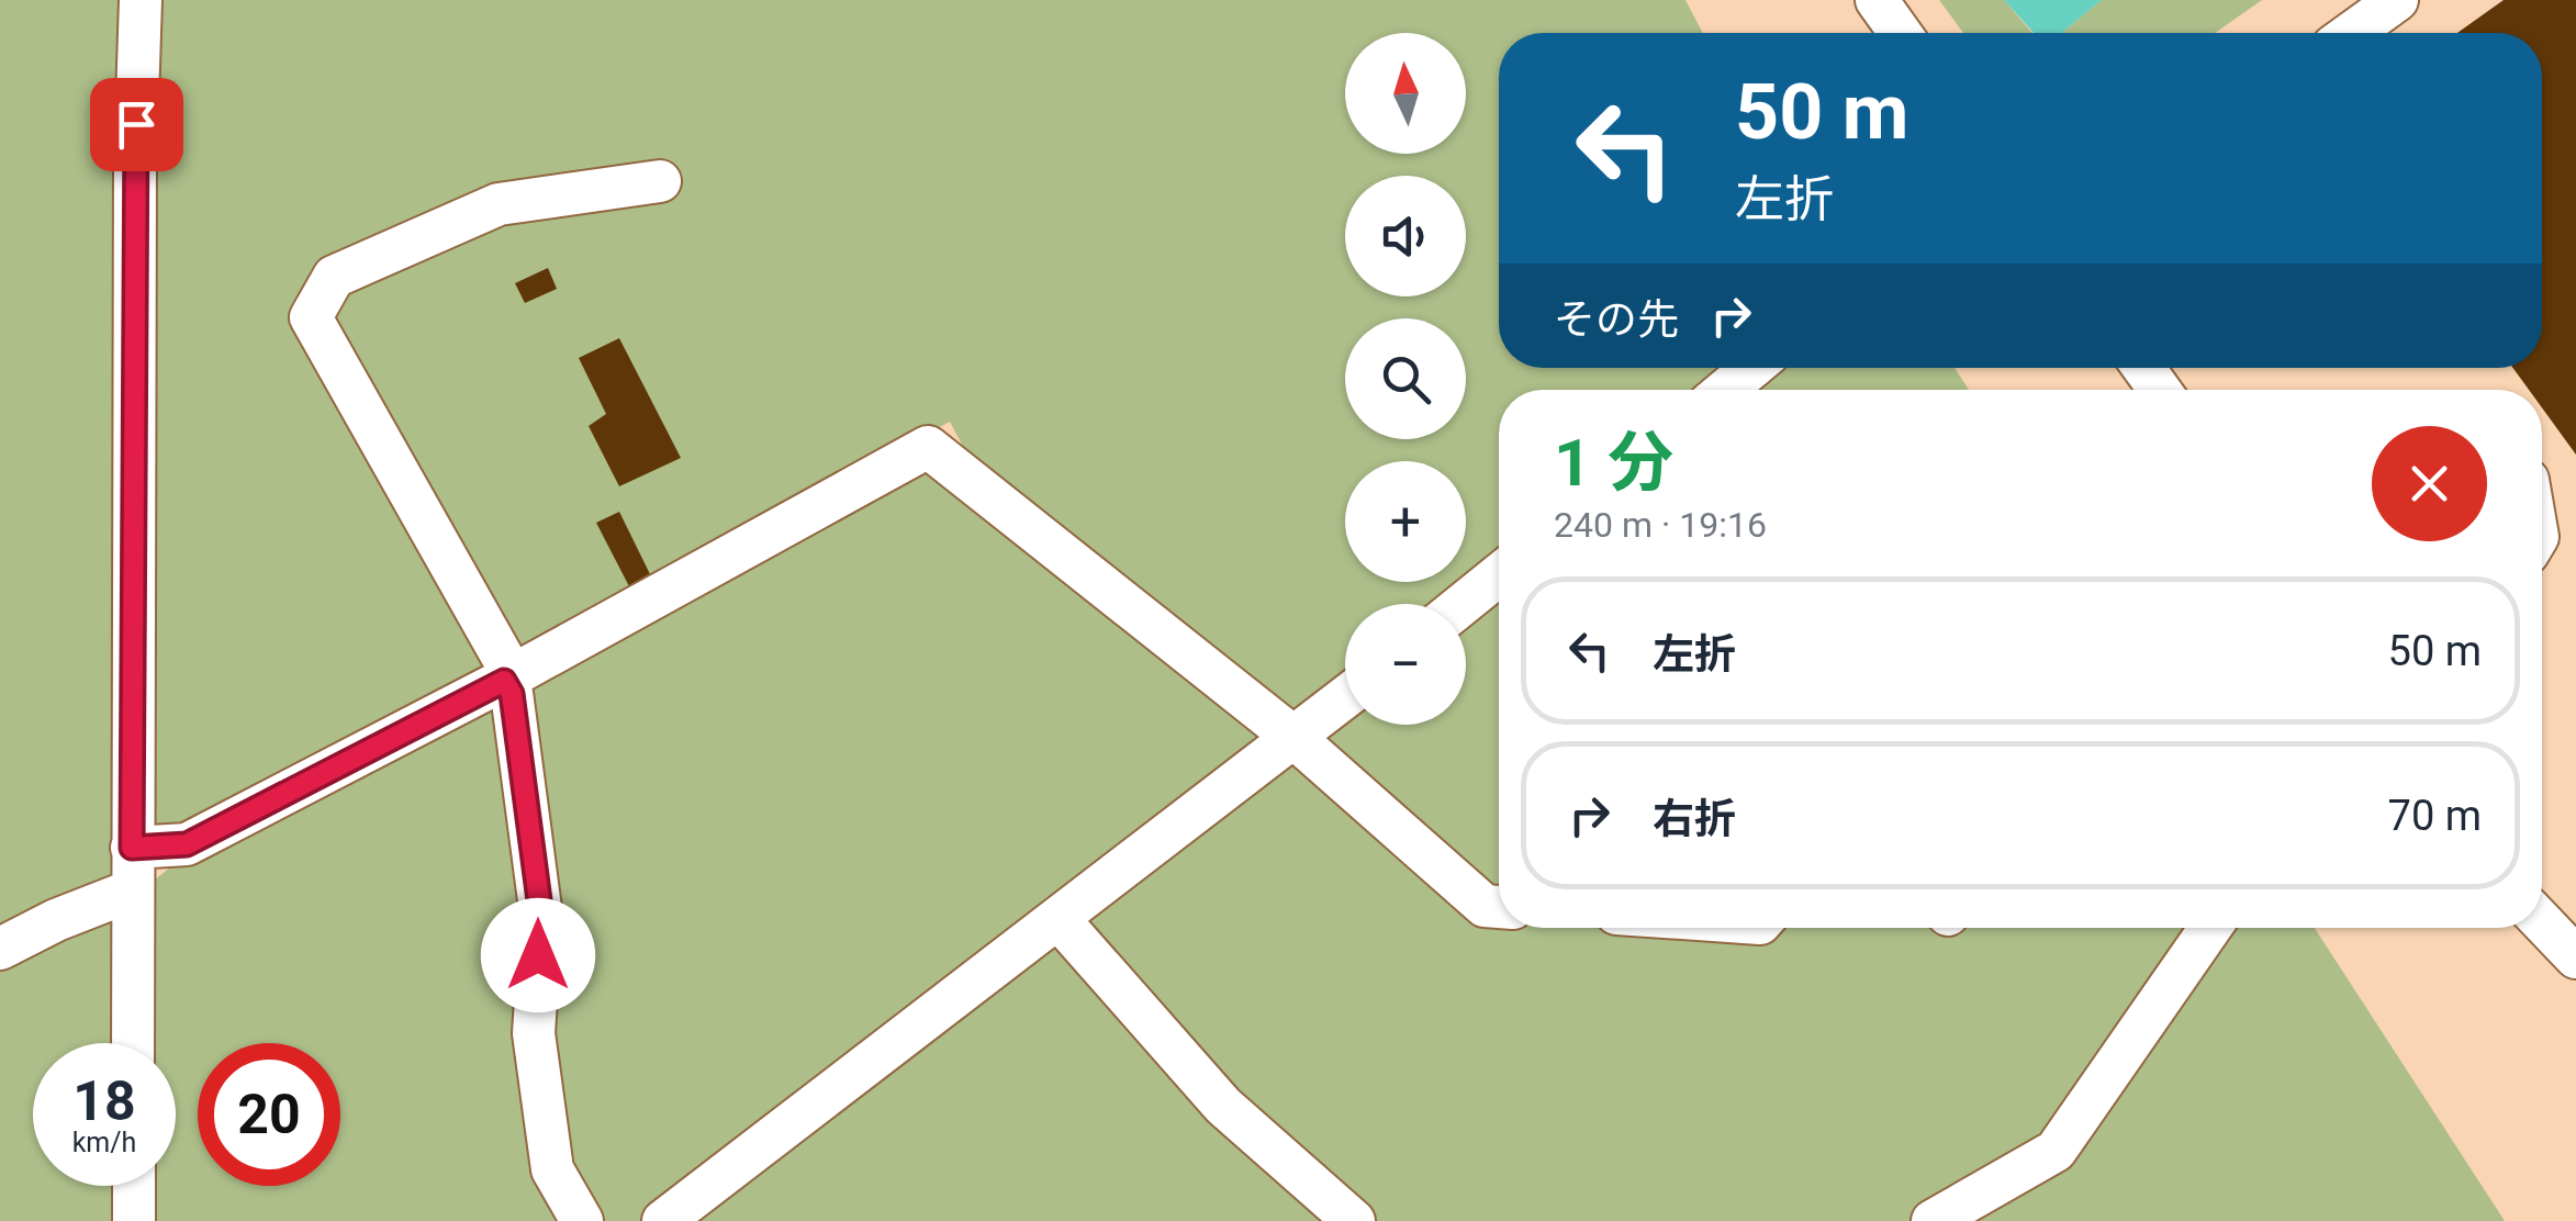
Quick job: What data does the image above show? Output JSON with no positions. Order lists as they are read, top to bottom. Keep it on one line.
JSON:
{"north":"top","page":{"map_buttons":["+","−"],"turn":["50 m","左折"],"then":"その先","heading":["1 分","240 m · 19:16"],"list":[{"name":"左折","value":"50 m"},{"name":"右折","value":"70 m"}],"speed":"18 km/h","limit":"20"}}
